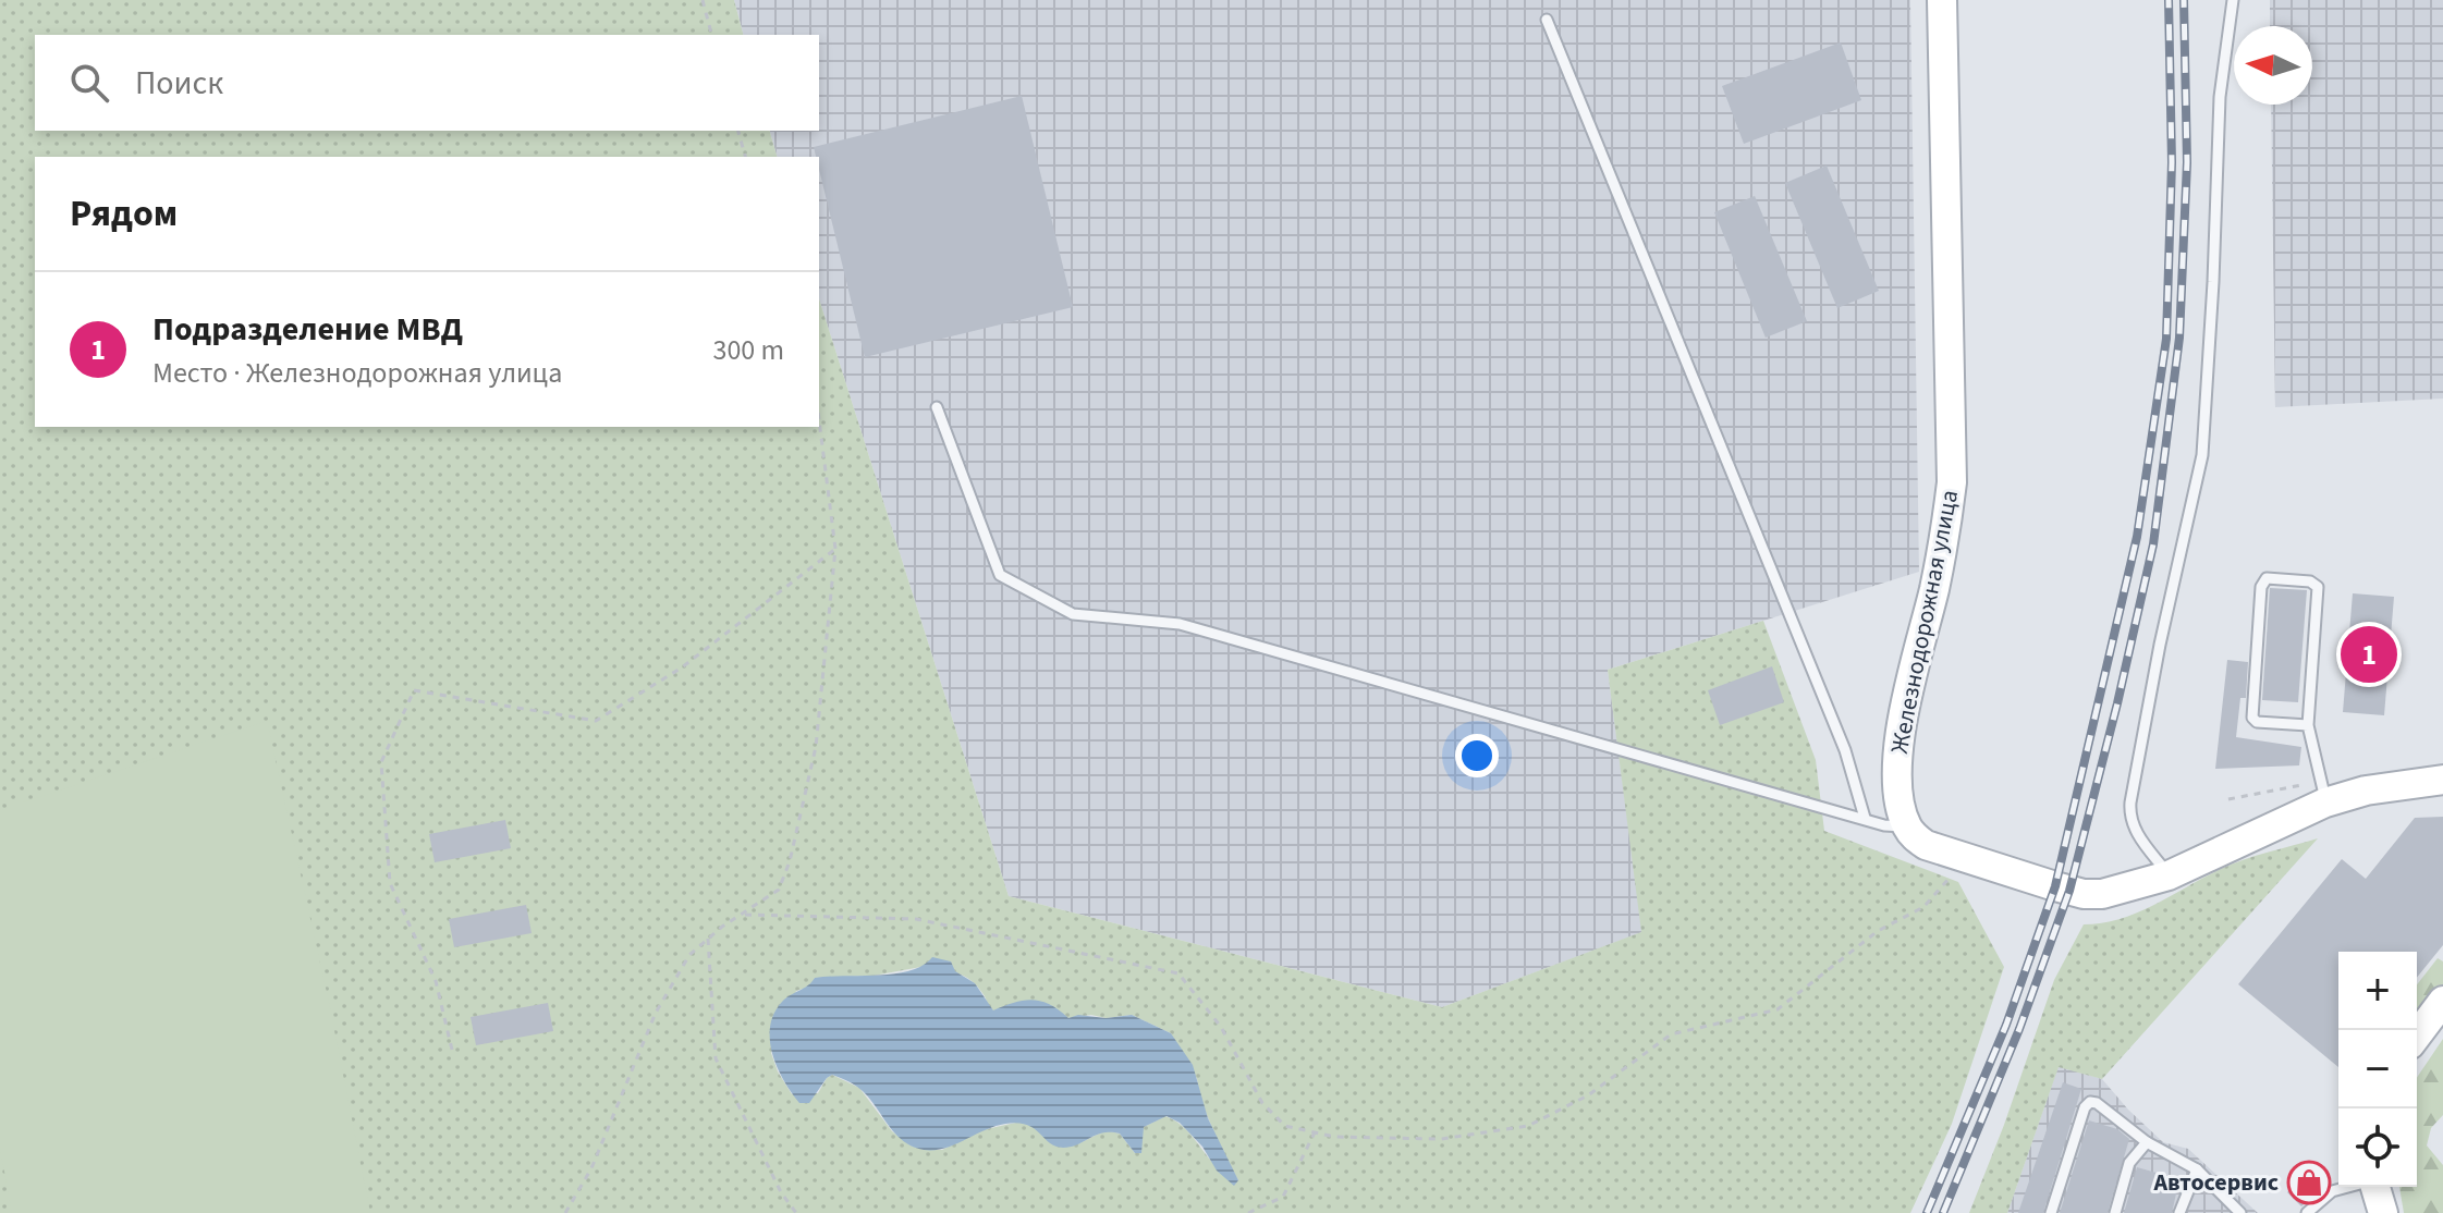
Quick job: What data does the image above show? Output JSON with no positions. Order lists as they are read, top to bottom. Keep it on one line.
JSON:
{"streets":{"street":["Железнодорожная улица"]},"places":{"shop":["Автосервис"]},"north":"left","page":{"search":"Поиск","heading":"Рядом","list":[{"mark":"1","name":"Подразделение МВД","note":"Место · Железнодорожная улица","value":"300 m"}],"pins":"1","map_buttons":["+","−"]}}
